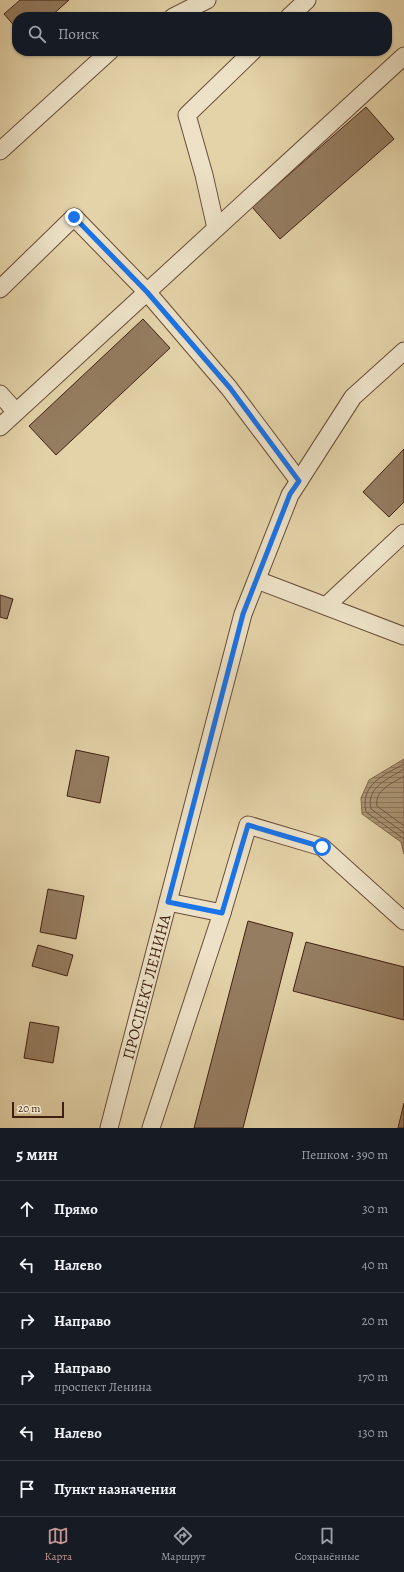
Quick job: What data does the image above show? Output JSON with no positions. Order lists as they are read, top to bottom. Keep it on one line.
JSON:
{"streets":{"street":["ПРОСПЕКТ ЛЕНИНА"]},"scale_bar":"20 m","page":{"search":"Поиск","scale":"20 m","heading":["5 мин","Пешком · 390 m"],"list":[["Прямо","30 m"],["Налево","40 m"],["Направо","20 m"],["Направо","проспект Ленина","170 m"],["Налево","130 m"],"Пункт назначения"],"nav":["Карта","Маршрут","Сохранённые"]}}
